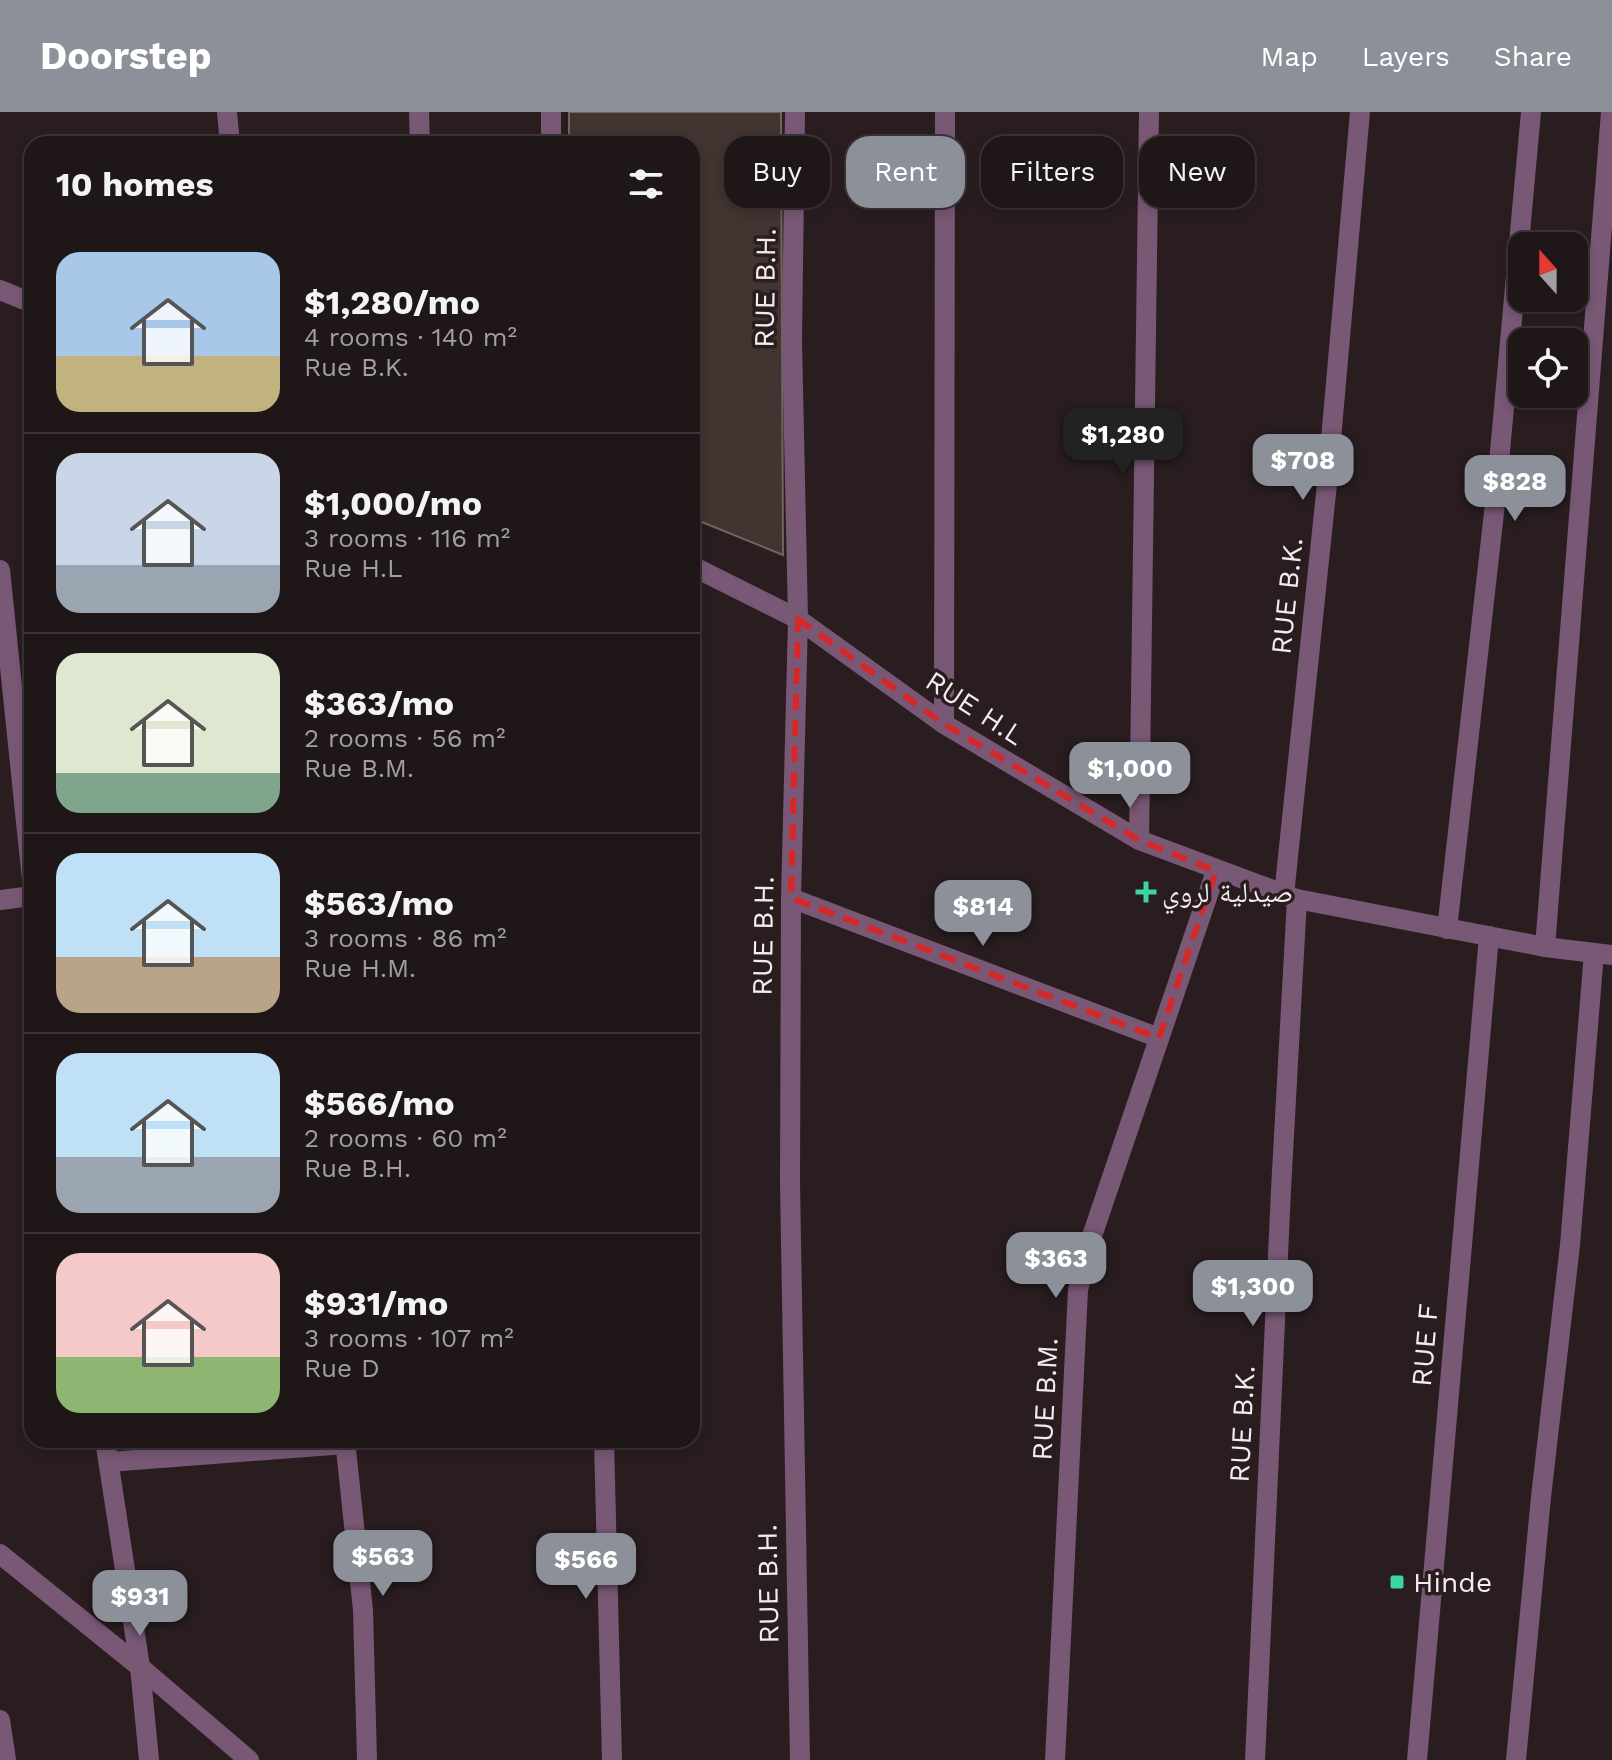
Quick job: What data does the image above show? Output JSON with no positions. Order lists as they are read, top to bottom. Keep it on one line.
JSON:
{"streets":{"street":["RUE B.H.","RUE B.K.","RUE H.L","RUE F","RUE B.M."]},"crossings":[["RUE B.H.","RUE H.L"],["RUE B.K.","RUE H.L"],["RUE H.L","RUE F"],["RUE H.L","RUE B.M."]],"places":{"health":["صيدلية لروي"],"transit":["Hinde"]},"north":"top","page":{"header":"Doorstep","nav":["Map","Layers","Share"],"chip":["Buy","Rent","Filters","New"],"heading":"10 homes","list":[{"name":"$1,280/mo","note":"4 rooms · 140 m² · Rue B.K."},{"name":"$1,000/mo","note":"3 rooms · 116 m² · Rue H.L"},{"name":"$363/mo","note":"2 rooms · 56 m² · Rue B.M."},{"name":"$563/mo","note":"3 rooms · 86 m² · Rue H.M."},{"name":"$566/mo","note":"2 rooms · 60 m² · Rue B.H."},{"name":"$931/mo","note":"3 rooms · 107 m² · Rue D"}],"price":["$1,280","$708","$828","$1,000","$814","$363","$1,300","$563","$566","$931"]}}
